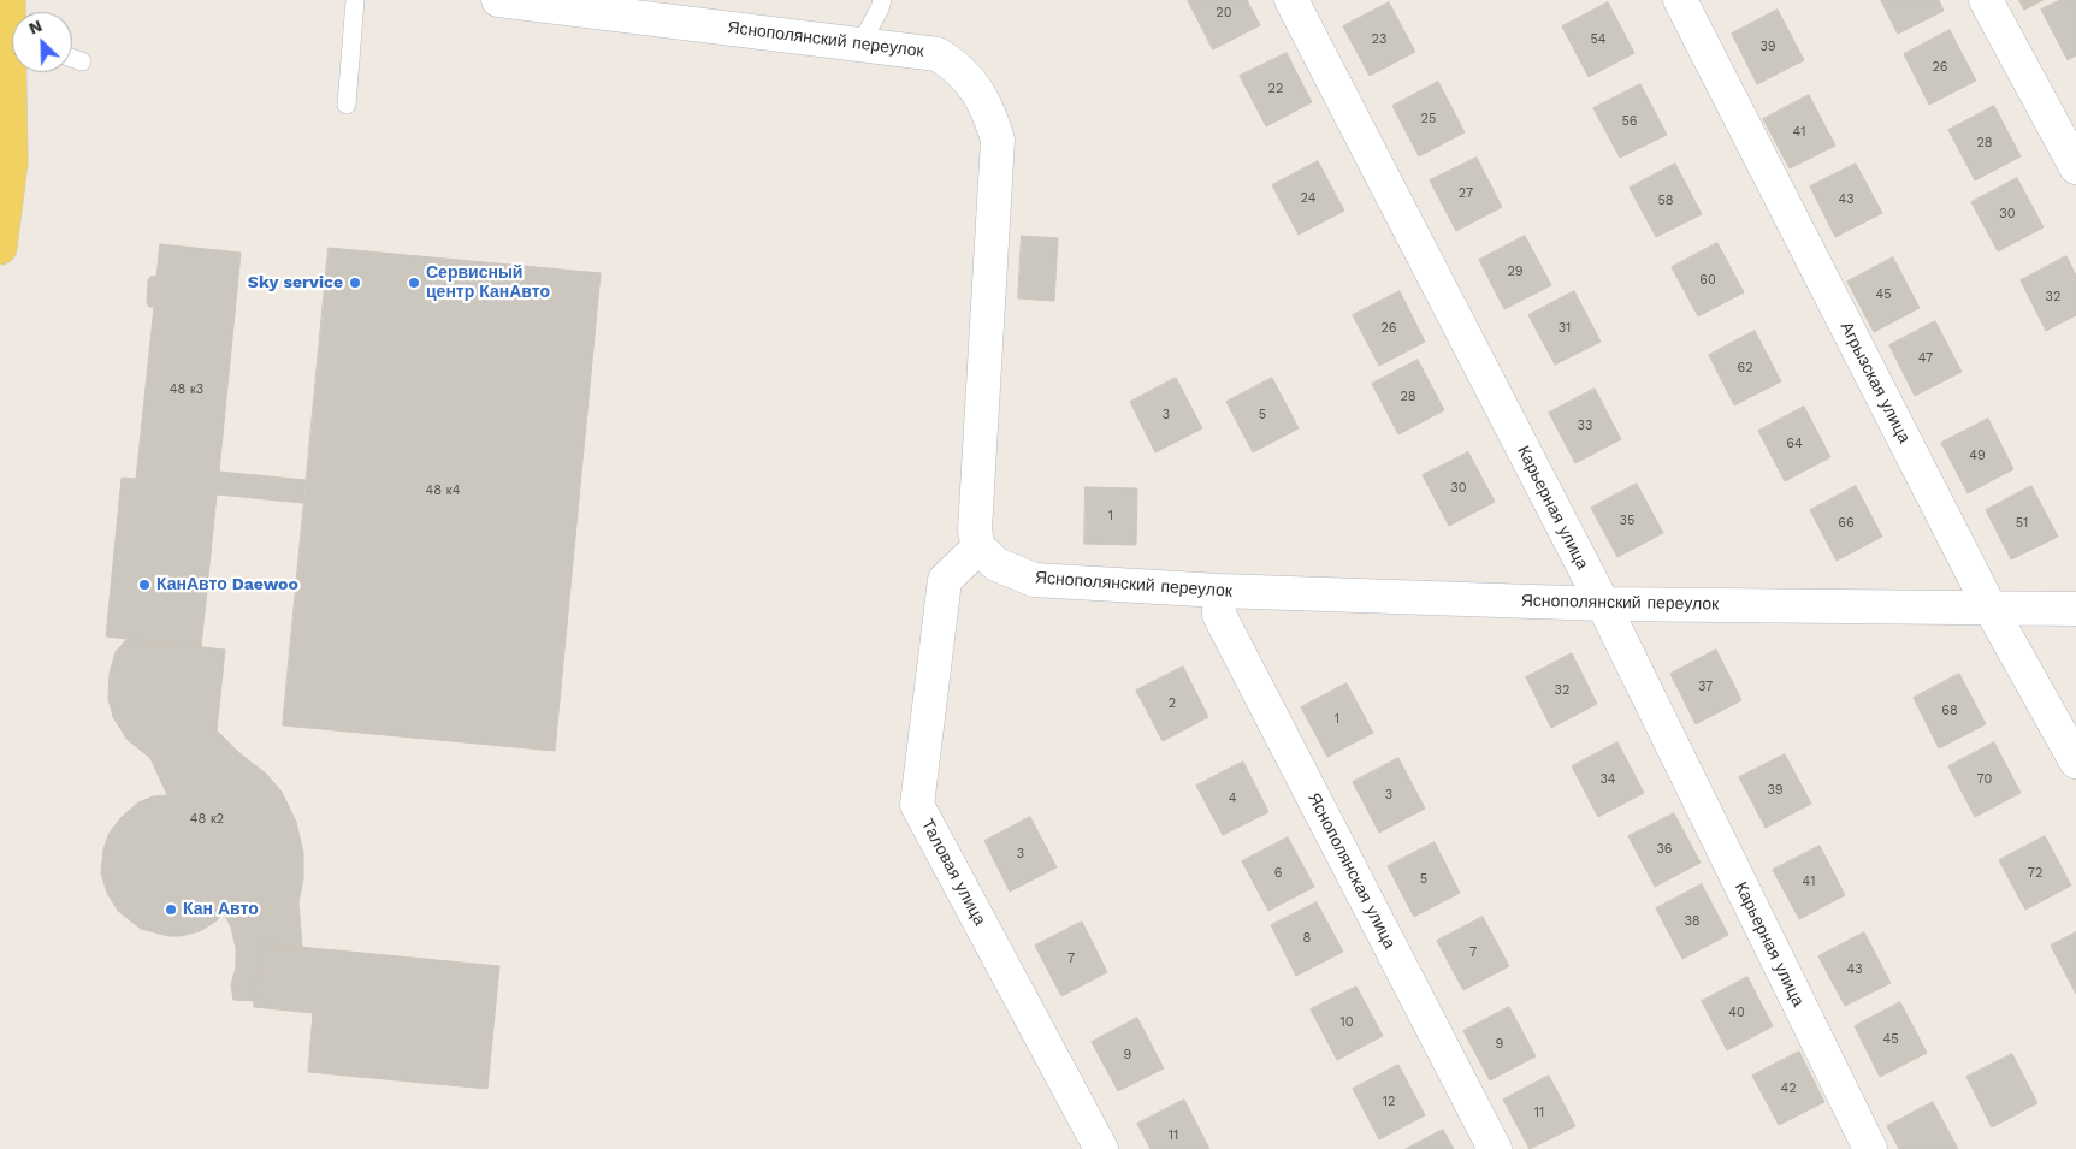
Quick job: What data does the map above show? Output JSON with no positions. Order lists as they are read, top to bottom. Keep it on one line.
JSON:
{"streets":{"street":["Яснополянский переулок","Агрызская улица","Карьерная улица","Яснополянская улица","Таловая улица"]},"crossings":[["Яснополянский переулок","Агрызская улица"],["Яснополянский переулок","Карьерная улица"],["Яснополянский переулок","Яснополянская улица"],["Яснополянский переулок","Таловая улица"]],"places":["Sky service","Сервисный центр КанАвто","КанАвто Daewoo","Кан Авто"],"house_numbers":["20","23","54","39","26","22","25","56","41","28","27","24","43","58","30","29","60","45","32","26","31","47","62","48 к3","28","3","5","33","64","49","30","48 к4","1","35","66","51","37","32","2","68","1","34","70","39","3","4","48 к2","36","3","6","72","5","41","38","8","7","7","43","40","10","45","9","9","42","12","11","11"],"north":"top left"}
